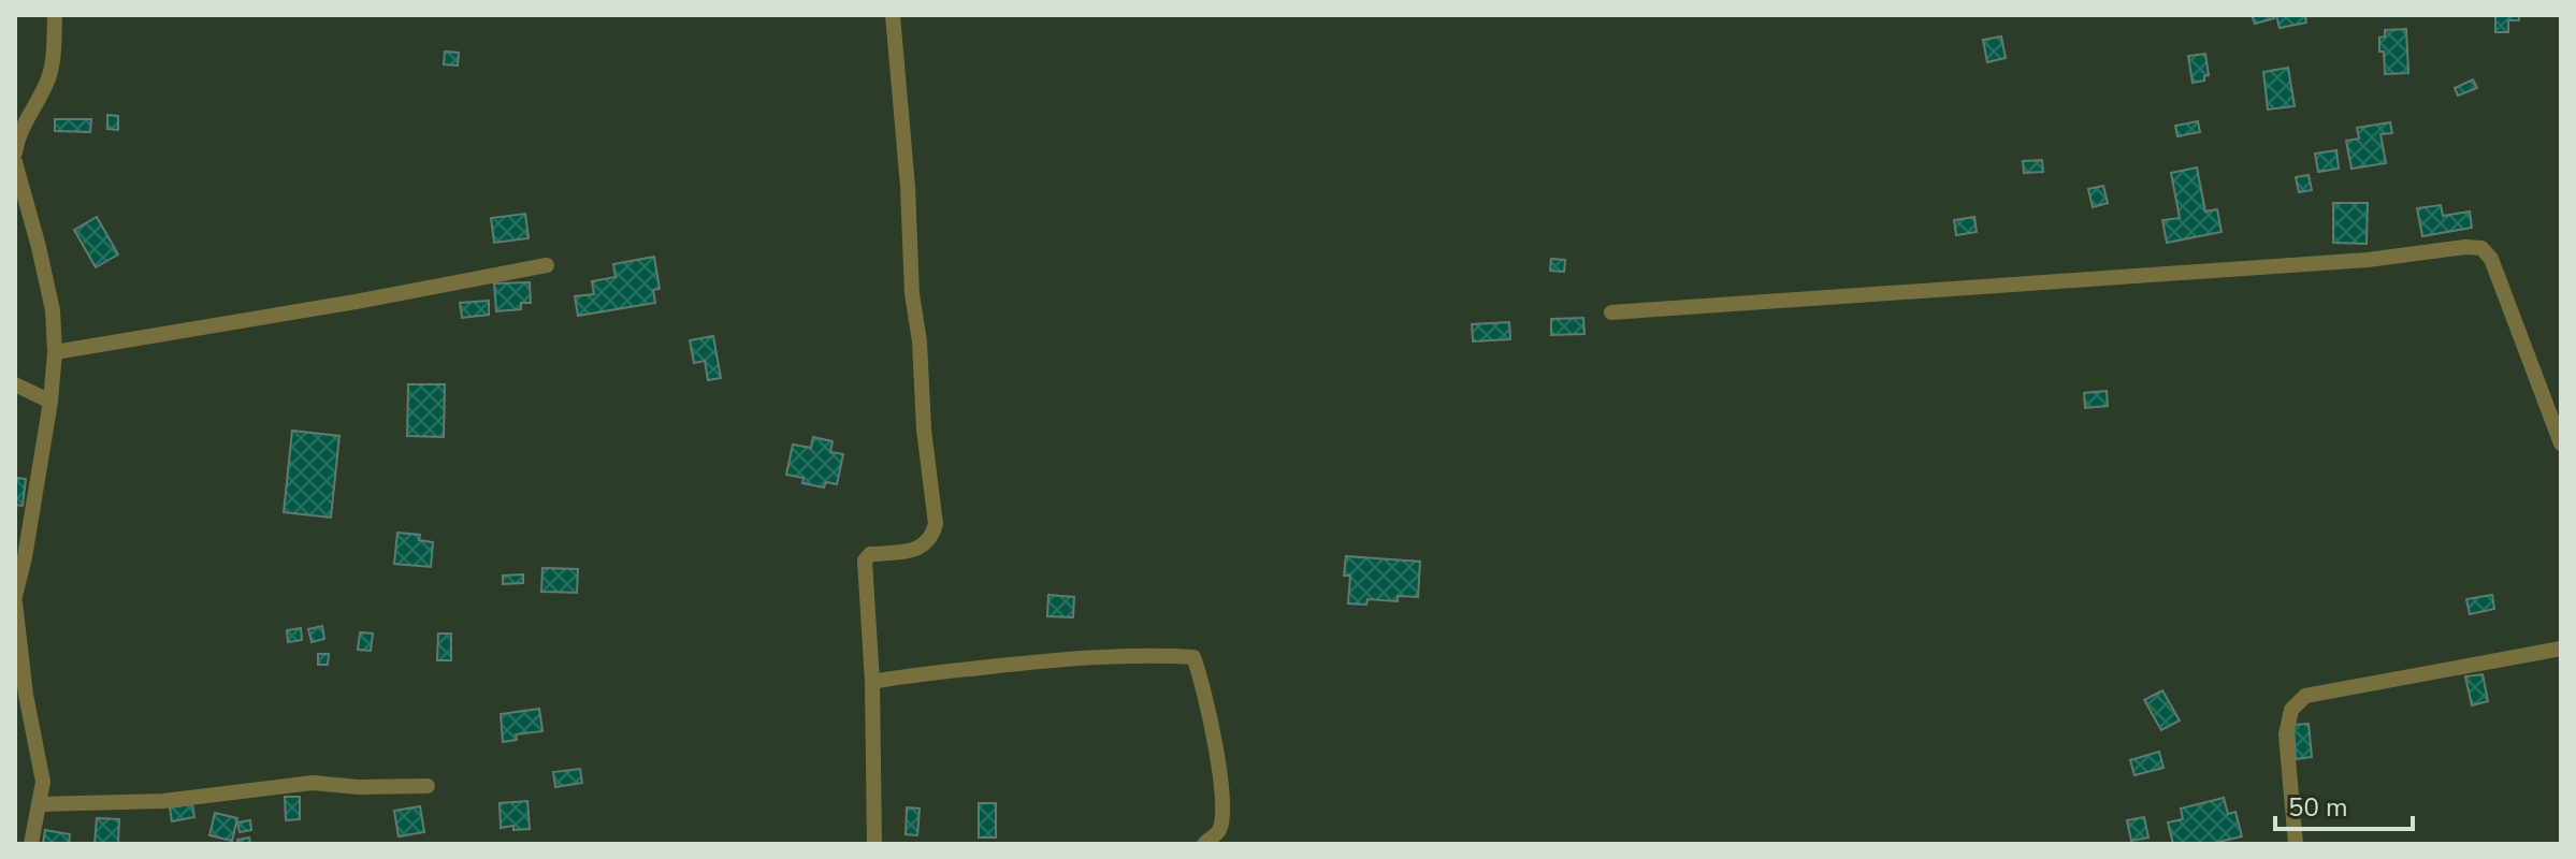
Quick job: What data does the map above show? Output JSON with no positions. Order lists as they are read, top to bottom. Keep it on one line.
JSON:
{"scale_bar":"50 m"}
